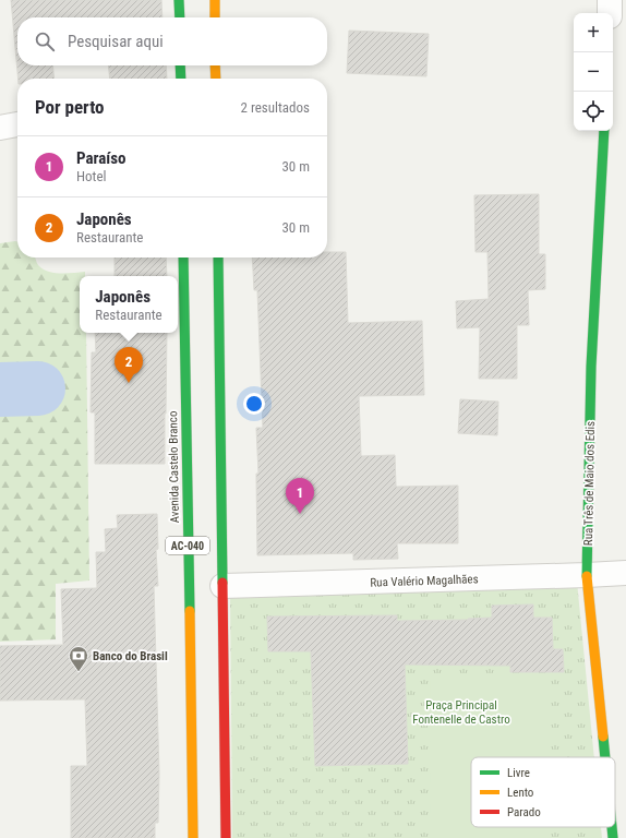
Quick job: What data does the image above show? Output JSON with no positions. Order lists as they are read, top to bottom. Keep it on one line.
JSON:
{"streets":{"main road":["Avenida Castelo Branco","Rua Três de Maio dos Edis","AC-040"],"street":["Rua Valério Magalhães"]},"crossings":[["Rua Três de Maio dos Edis","Rua Valério Magalhães"],["AC-040","Rua Valério Magalhães"]],"parks":["Praça Principal Fontenelle de Castro"],"places":{"bank":["Banco do Brasil"]},"legend":["Livre","Lento","Parado"],"page":{"map_buttons":["+","−"],"search":"Pesquisar aqui","heading":["Por perto","2 resultados"],"list":[{"mark":"1","name":"Paraíso","note":"Hotel","value":"30 m"},{"mark":"2","name":"Japonês","note":"Restaurante","value":"30 m"}],"popup":["Japonês","Restaurante"],"pins":["2","1"]}}
